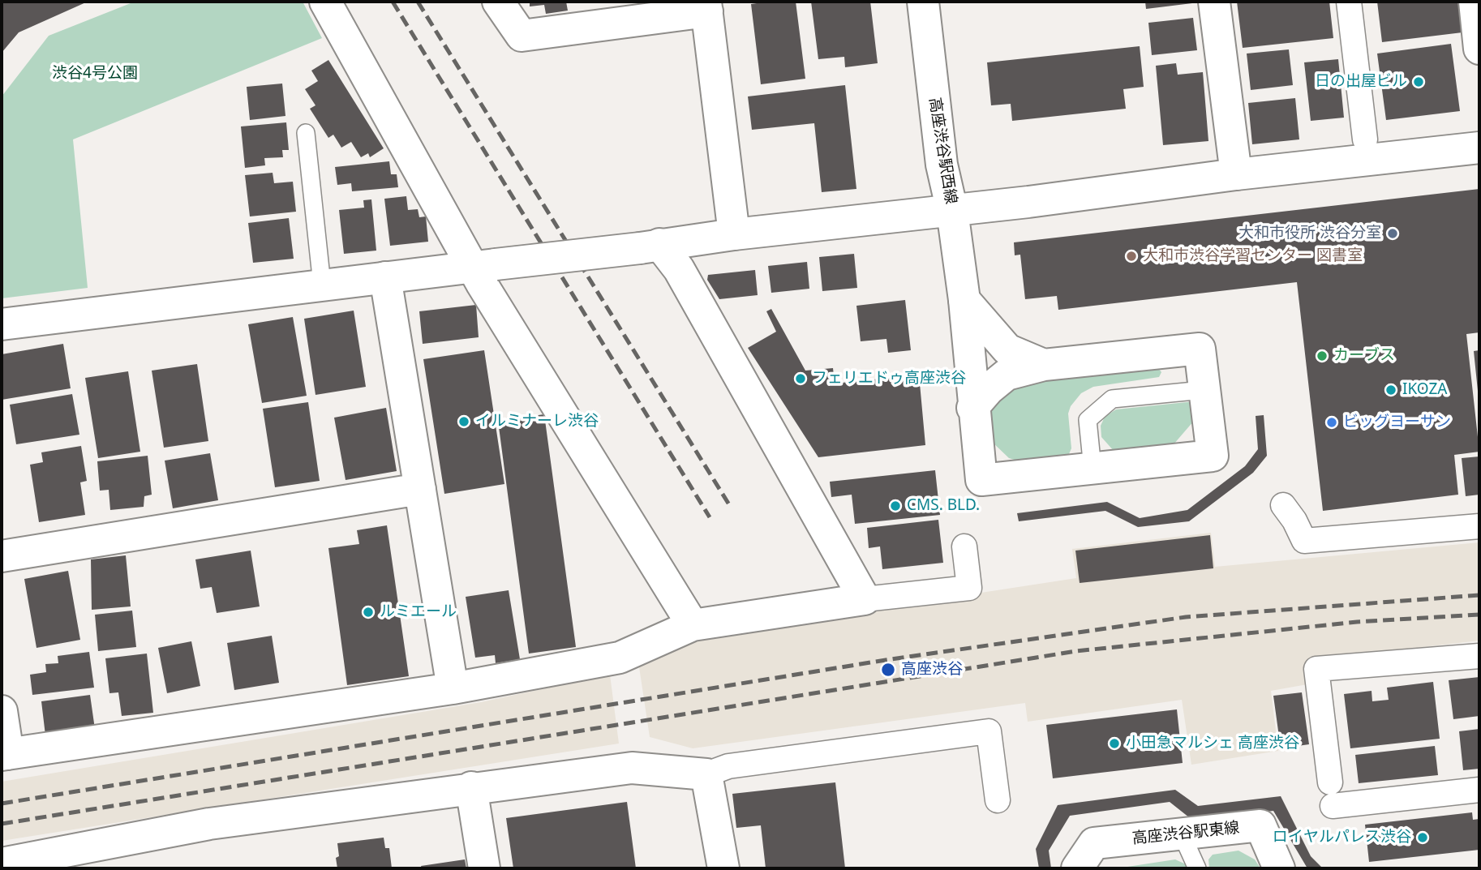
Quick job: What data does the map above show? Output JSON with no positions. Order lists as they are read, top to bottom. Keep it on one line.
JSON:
{"streets":{"street":["高座渋谷駅西線","高座渋谷駅東線"]},"parks":["渋谷4号公園"],"places":["日の出屋ビル","大和市役所 渋谷分室","大和市渋谷学習センター 図書室","カーブス","フェリエドゥ高座渋谷","IKOZA","イルミナーレ渋谷","ビッグヨーサン","CMS. BLD.","ルミエール","高座渋谷","小田急マルシェ 高座渋谷","ロイヤルパレス渋谷"]}
